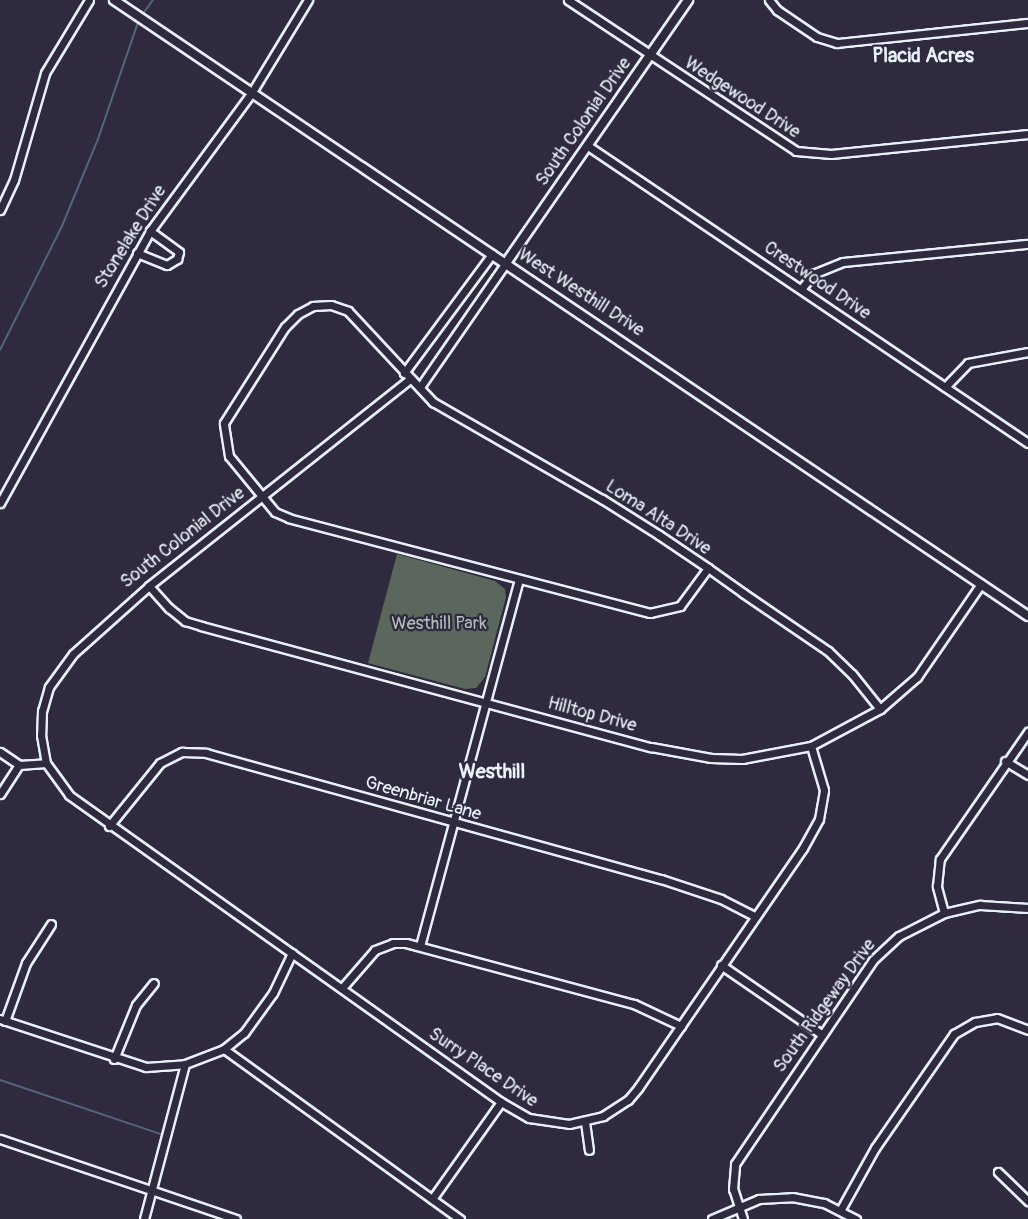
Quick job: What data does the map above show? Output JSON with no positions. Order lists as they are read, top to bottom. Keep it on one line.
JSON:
{"streets":{"street":["Wedgewood Drive","South Colonial Drive","Stonelake Drive","Crestwood Drive","West Westhill Drive","Loma Alta Drive","Hilltop Drive","Greenbriar Lane","South Ridgeway Drive","Surry Place Drive"]},"crossings":[["Wedgewood Drive","South Colonial Drive"],["South Colonial Drive","Crestwood Drive"],["South Colonial Drive","West Westhill Drive"],["South Colonial Drive","Loma Alta Drive"],["South Colonial Drive","Hilltop Drive"],["South Colonial Drive","Surry Place Drive"],["Stonelake Drive","West Westhill Drive"],["West Westhill Drive","Hilltop Drive"],["Loma Alta Drive","Hilltop Drive"],["Hilltop Drive","Surry Place Drive"],["Greenbriar Lane","Surry Place Drive"]],"districts":["Placid Acres","Westhill"],"parks":["Westhill Park"]}
